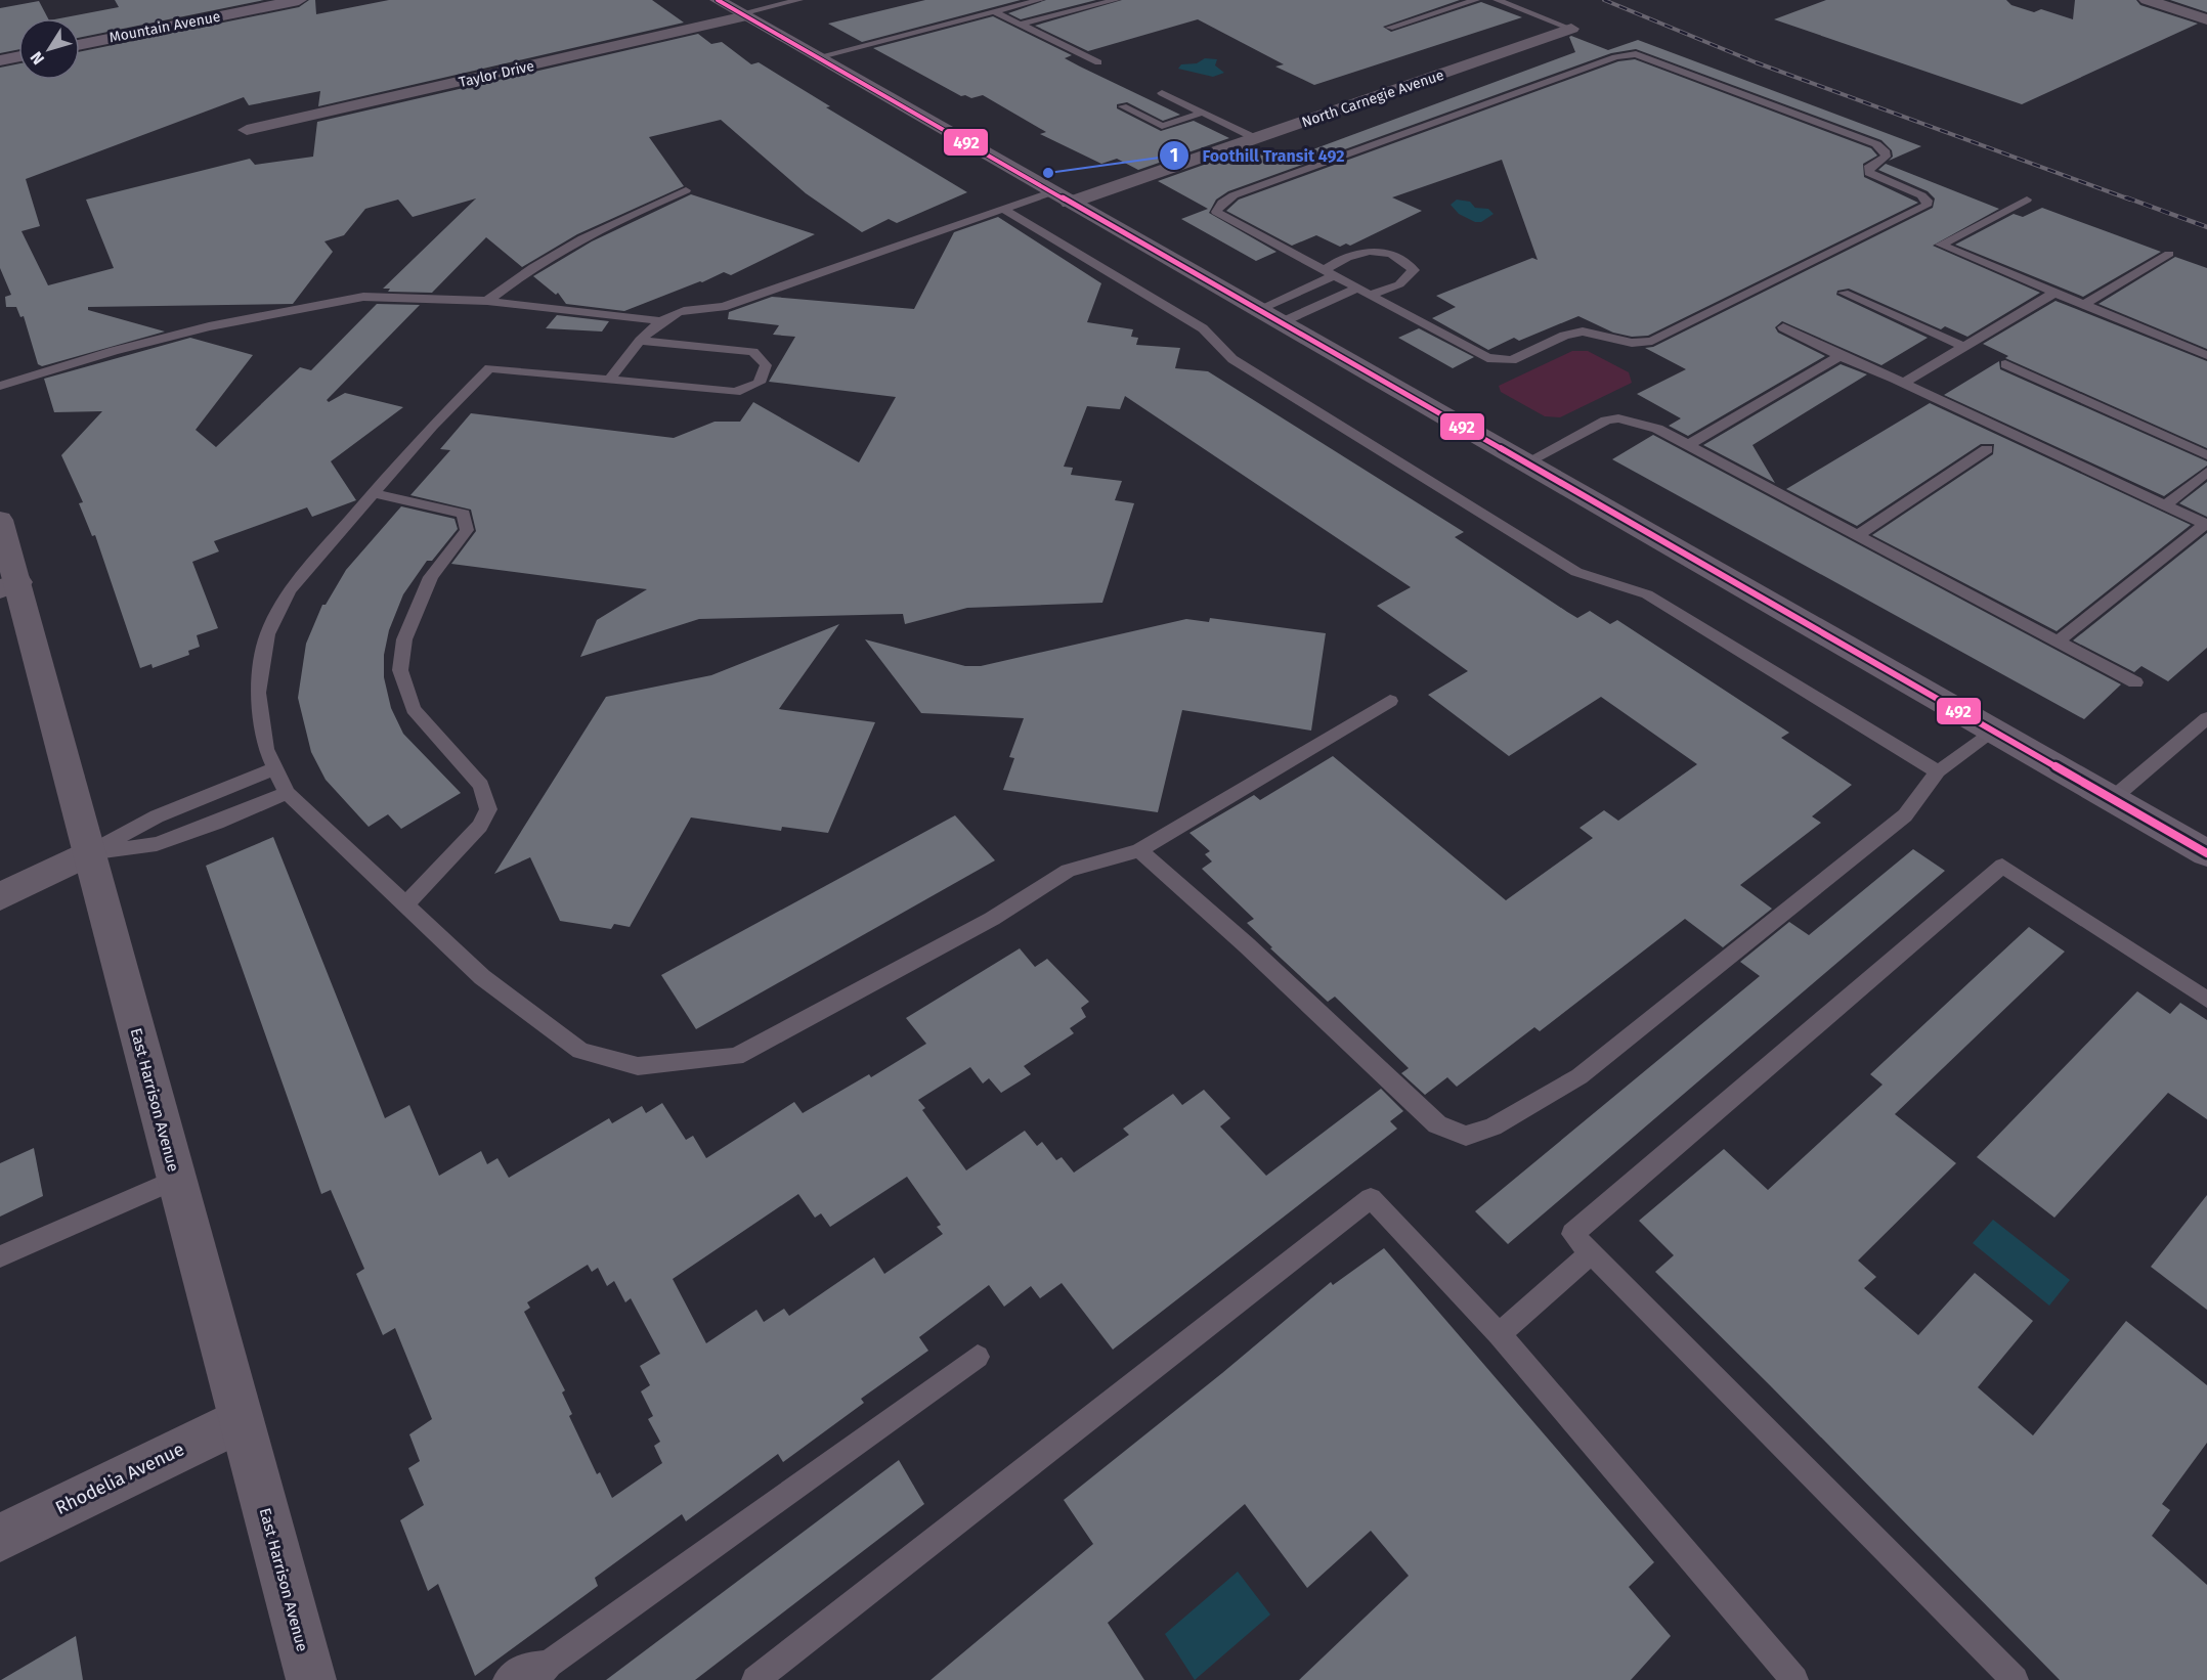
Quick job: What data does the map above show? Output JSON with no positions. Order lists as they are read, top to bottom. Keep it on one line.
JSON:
{"streets":{"main road":["Mountain Avenue"],"street":["Taylor Drive","North Carnegie Avenue","East Harrison Avenue","Rhodelia Avenue"]},"crossings":[["East Harrison Avenue","Rhodelia Avenue"]],"places":["Foothill Transit 492"],"lines":["transit line 492"],"north":"bottom left"}
